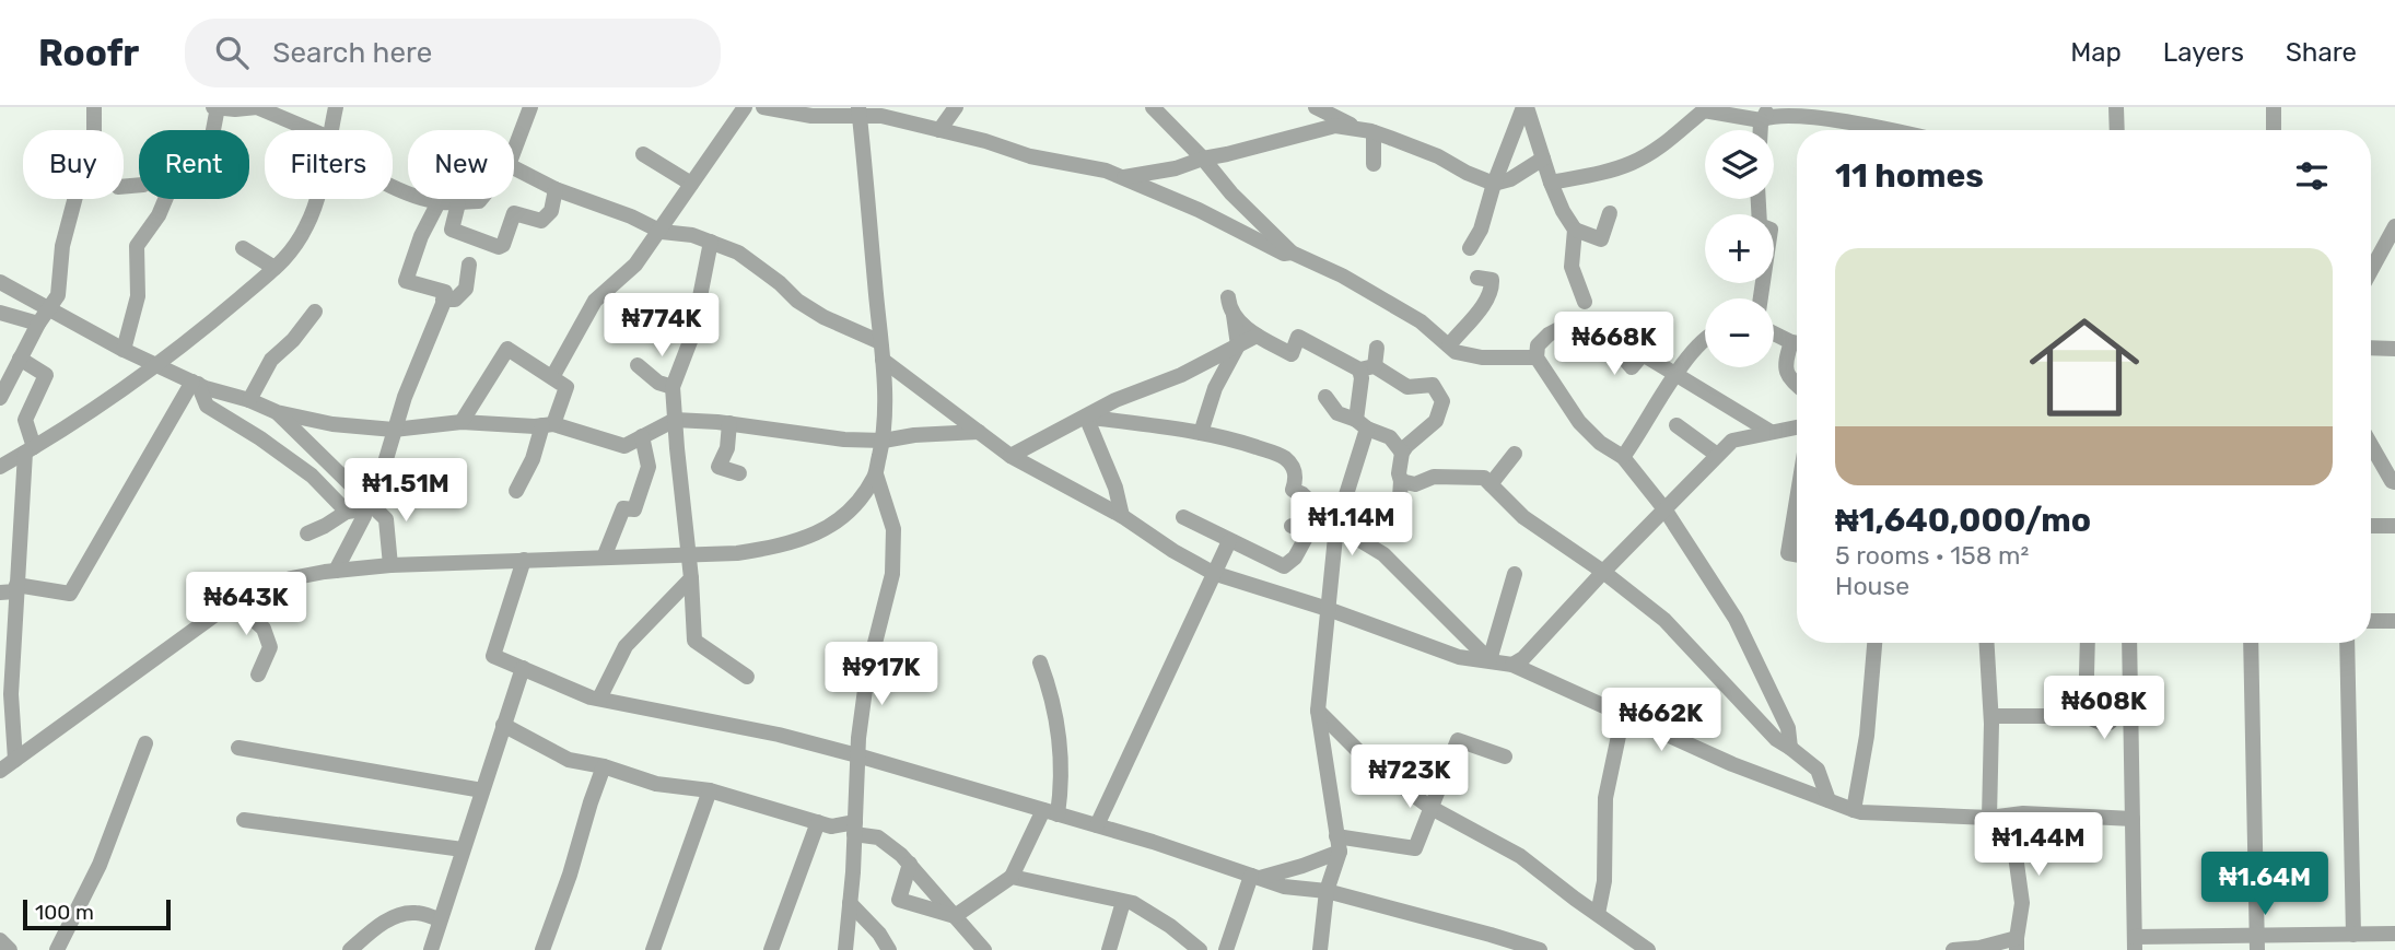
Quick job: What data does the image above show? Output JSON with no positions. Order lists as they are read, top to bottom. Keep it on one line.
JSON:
{"scale_bar":"100 m","page":{"header":"Roofr","search":"Search here","nav":["Map","Layers","Share"],"map_buttons":["+","−"],"chip":["Buy","Rent","Filters","New"],"heading":"11 homes","list":[{"name":"₦1,640,000/mo","note":"5 rooms · 158 m² · House"}],"price":["₦774K","₦668K","₦1.51M","₦1.14M","₦643K","₦917K","₦608K","₦662K","₦723K","₦1.44M","₦1.64M"],"scale":"100 m"}}
